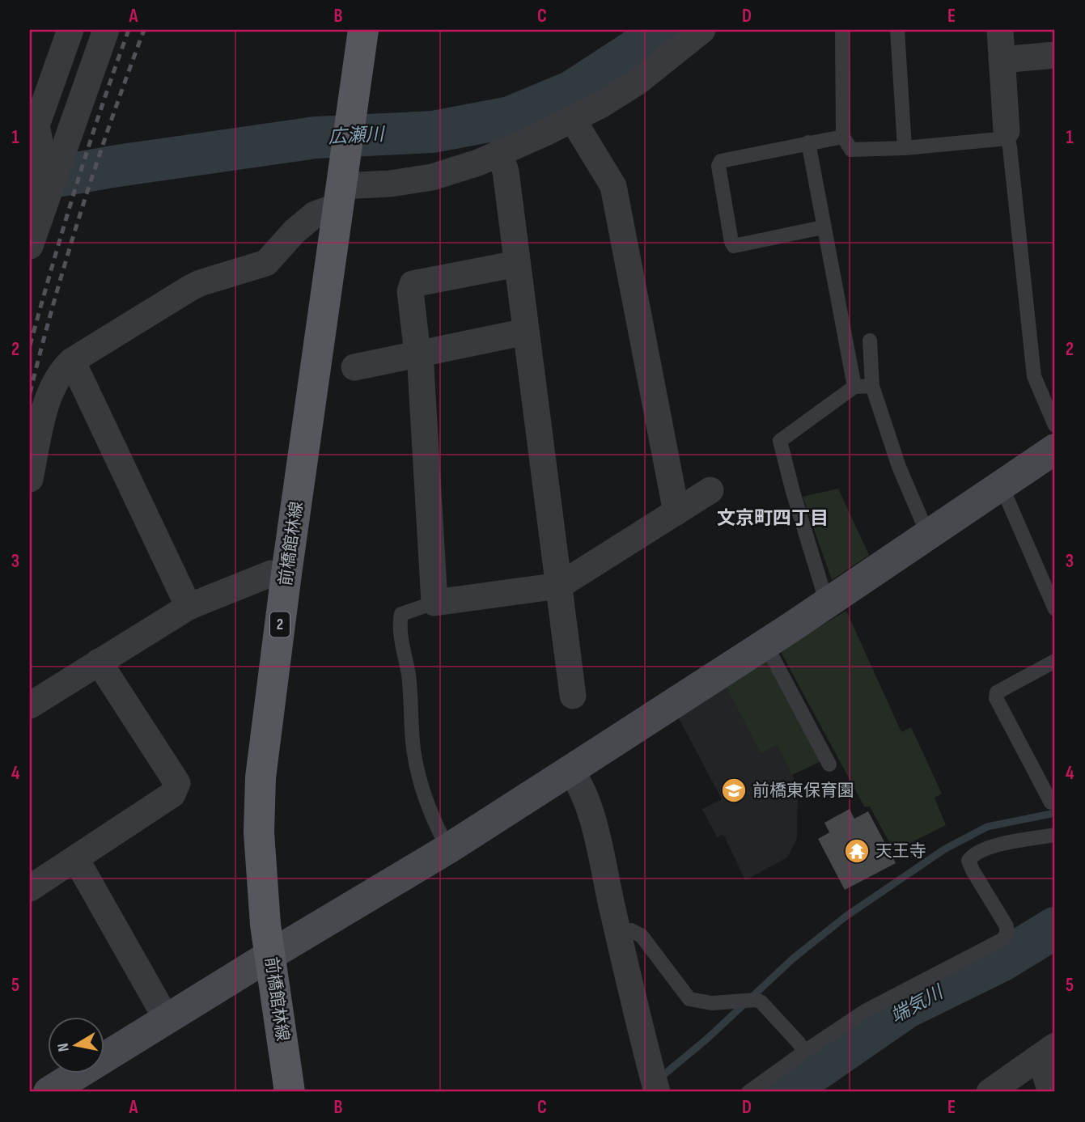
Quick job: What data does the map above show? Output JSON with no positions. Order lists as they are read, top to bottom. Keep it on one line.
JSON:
{"streets":{"main road":["前橋館林線","2"]},"districts":["文京町四丁目"],"water":["広瀬川","端気川"],"places":{"school or university":["前橋東保育園"],"temple":["天王寺"]},"north":"left","grid":{"columns":["A","B","C","D","E"],"rows":["1","2","3","4","5"]}}
